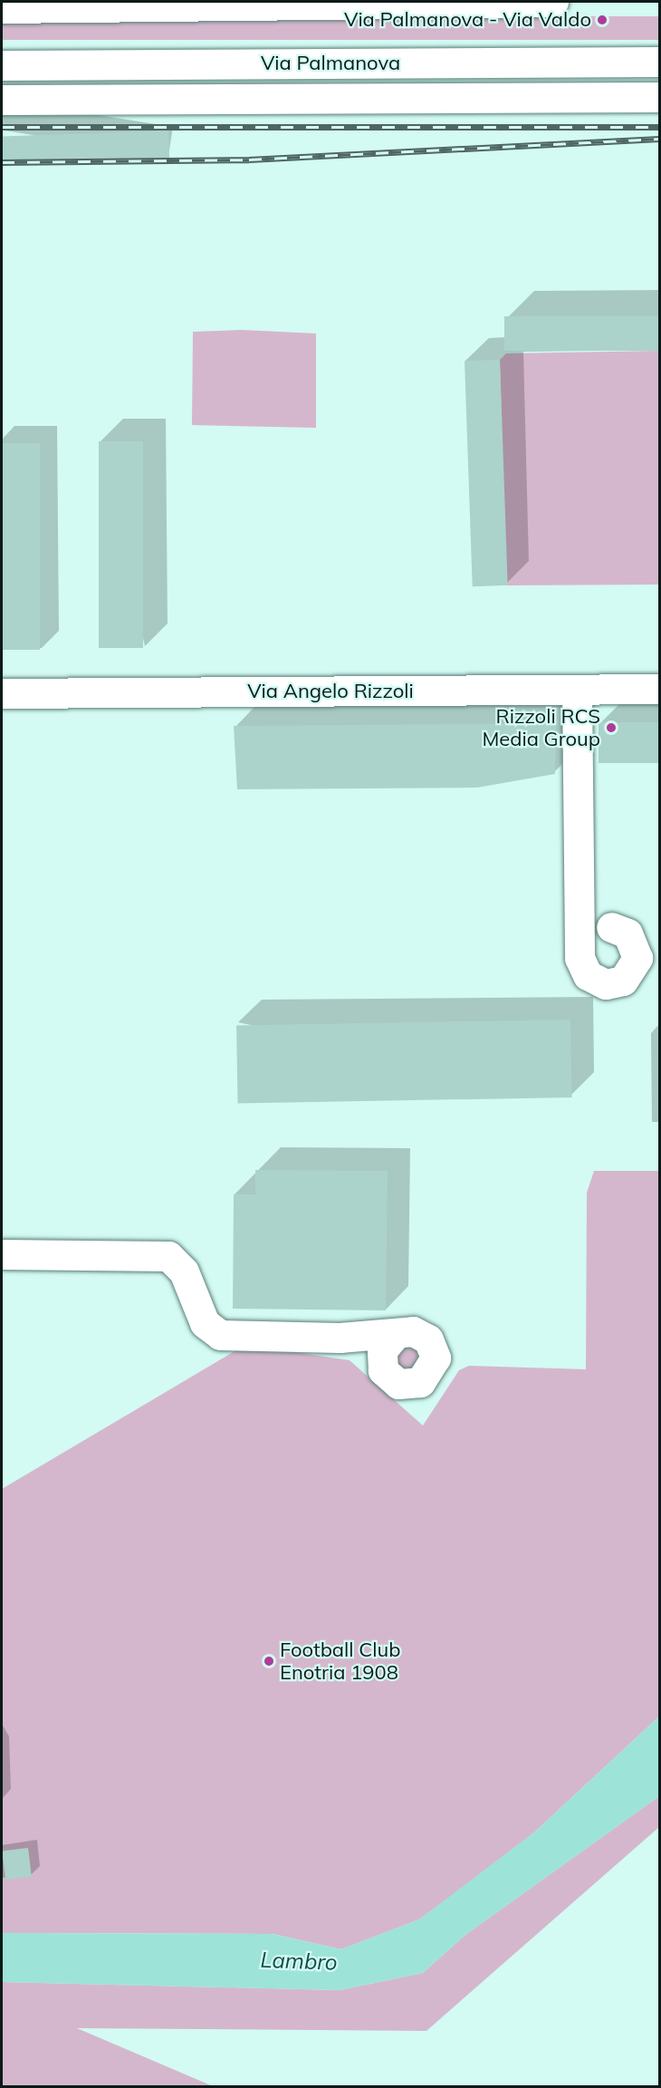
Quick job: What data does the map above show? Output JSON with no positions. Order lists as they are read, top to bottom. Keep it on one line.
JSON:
{"streets":{"main road":["Via Palmanova","Via Angelo Rizzoli"]},"water":["Lambro"],"places":["Via Palmanova - Via Valdo","Rizzoli RCS Media Group","Football Club Enotria 1908"]}
